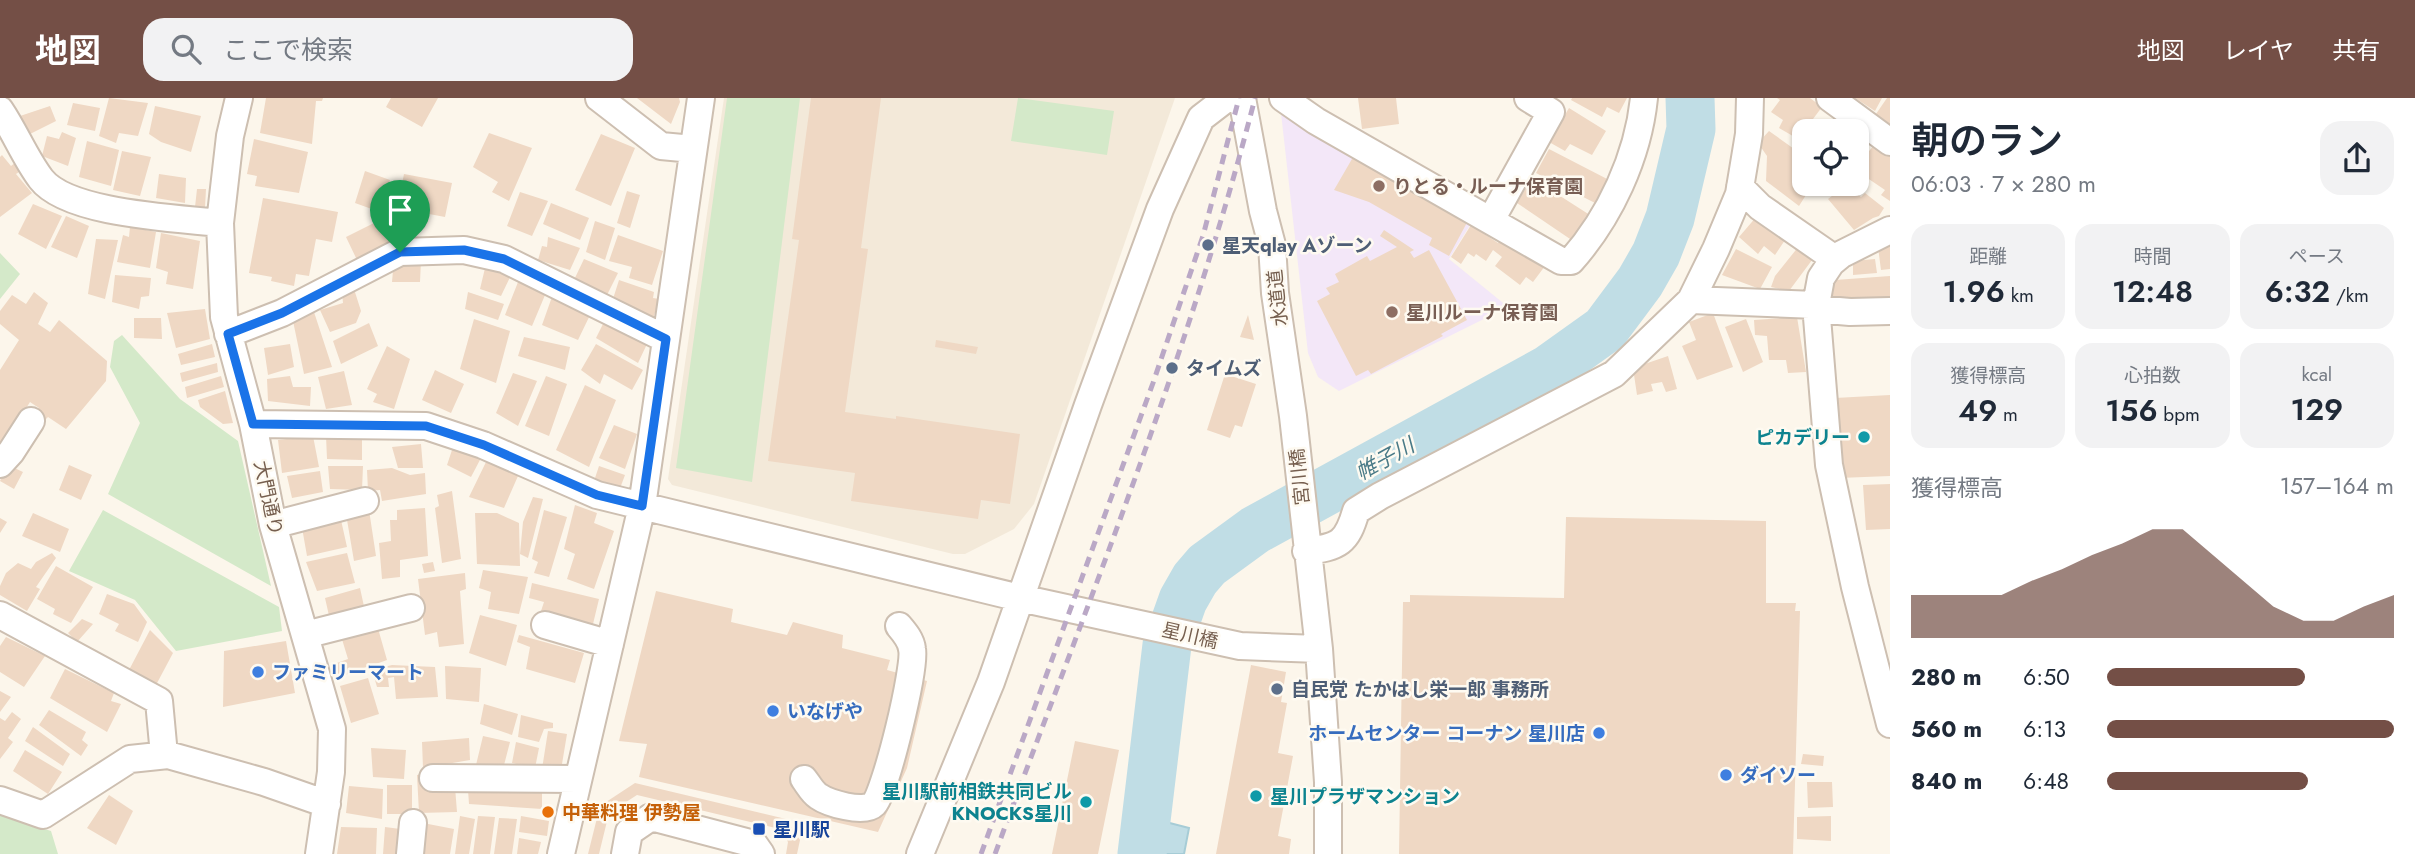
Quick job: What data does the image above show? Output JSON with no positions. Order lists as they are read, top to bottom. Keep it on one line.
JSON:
{"streets":{"street":["水道道","宮川橋","大門通り","星川橋"]},"crossings":[["水道道","宮川橋"],["大門通り","星川橋"]],"water":["帷子川"],"places":{"other":["りとる・ルーナ保育園","星天qlay Aゾーン","星川ルーナ保育園","タイムズ","ピカデリー","ファミリーマート","自民党 たかはし栄一郎 事務所","いなげや","ホームセンター コーナン 星川店","ダイソー","星川プラザマンション","星川駅前相鉄共同ビル KNOCKS星川","中華料理 伊勢屋"],"transit":["星川駅"]},"page":{"header":"地図","search":"ここで検索","nav":["地図","レイヤ","共有"],"heading":["朝のラン","06:03 · 7 × 280 m"],"stats":[["距離","1.96 km"],["時間","12:48"],["ペース","6:32 /km"],["獲得標高","49 m"],["心拍数","156 bpm"],["kcal","129"]],"chart":["獲得標高","157–164 m"],"list":[{"name":"280 m","note":"6:50"},{"name":"560 m","note":"6:13"},{"name":"840 m","note":"6:48"}]}}
